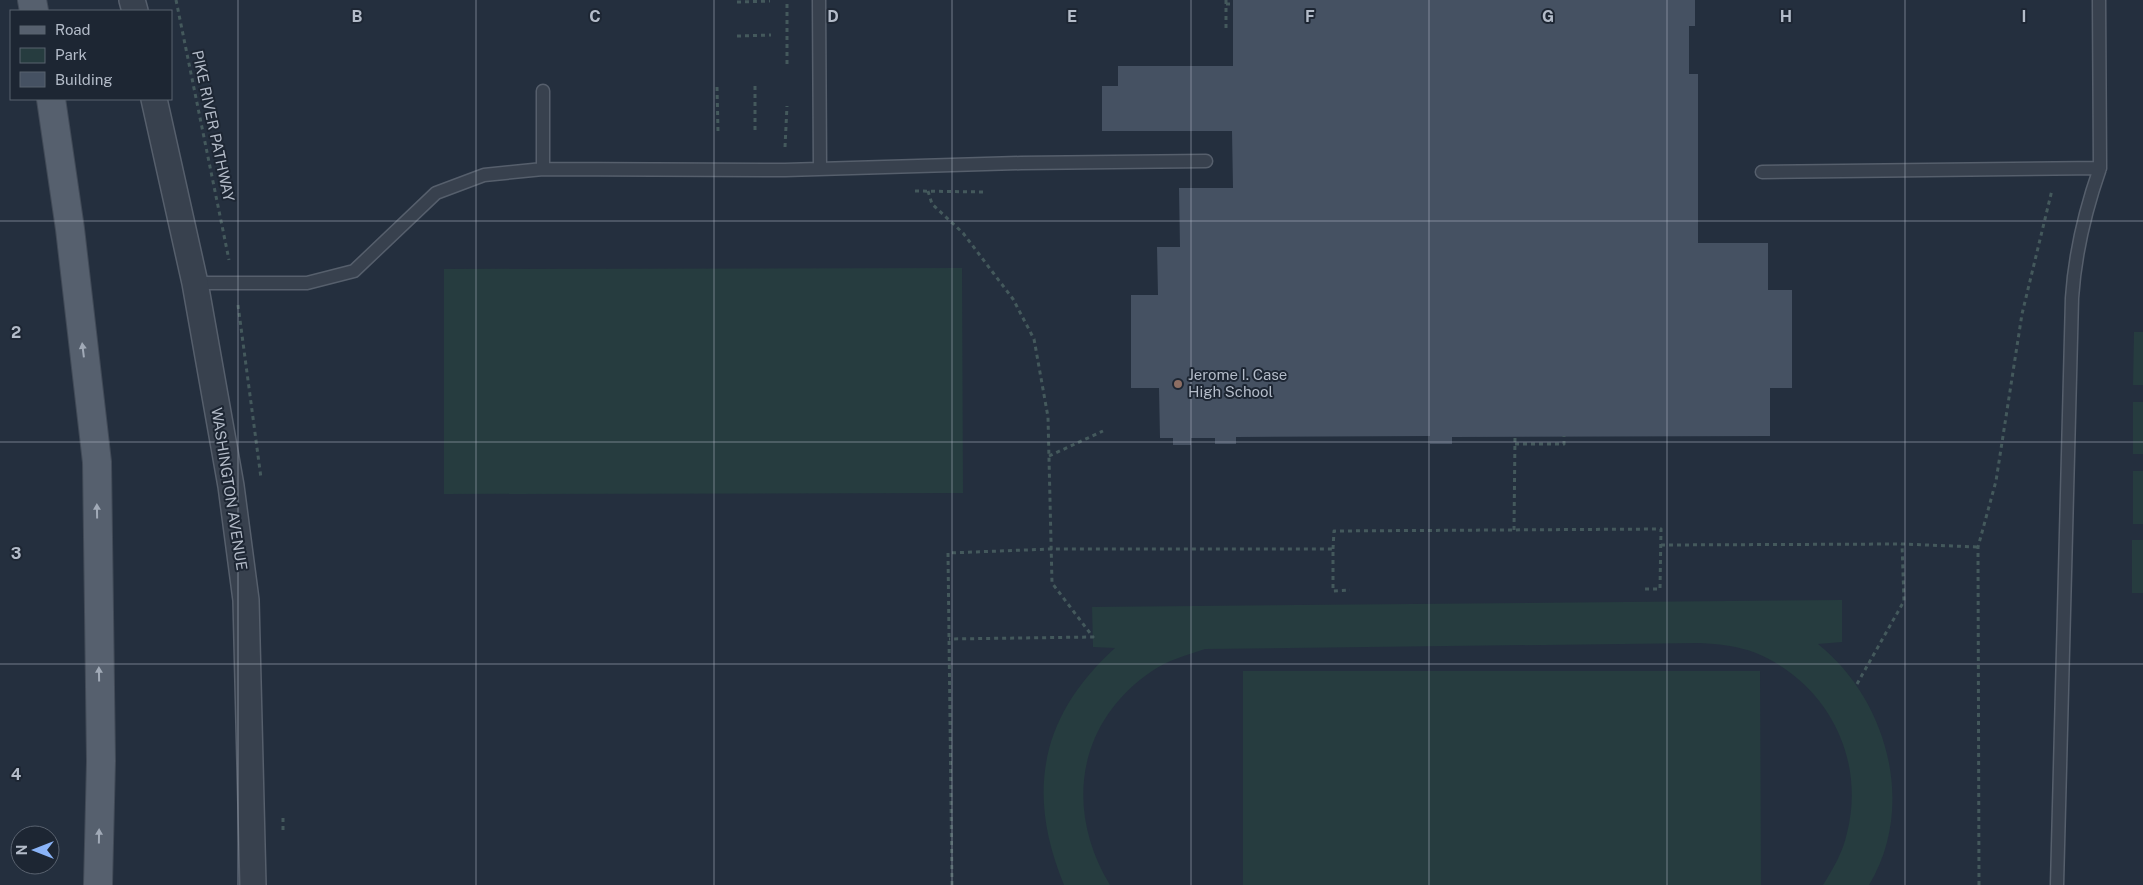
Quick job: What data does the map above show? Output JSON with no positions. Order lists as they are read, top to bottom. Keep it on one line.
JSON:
{"streets":{"street":["WASHINGTON AVENUE"],"path":["PIKE RIVER PATHWAY"]},"places":["Jerome I. Case High School"],"legend":["Road","Park","Building"],"north":"left","grid":{"columns":["B","C","D","E","F","G","H","I"],"rows":["2","3","4"]}}
